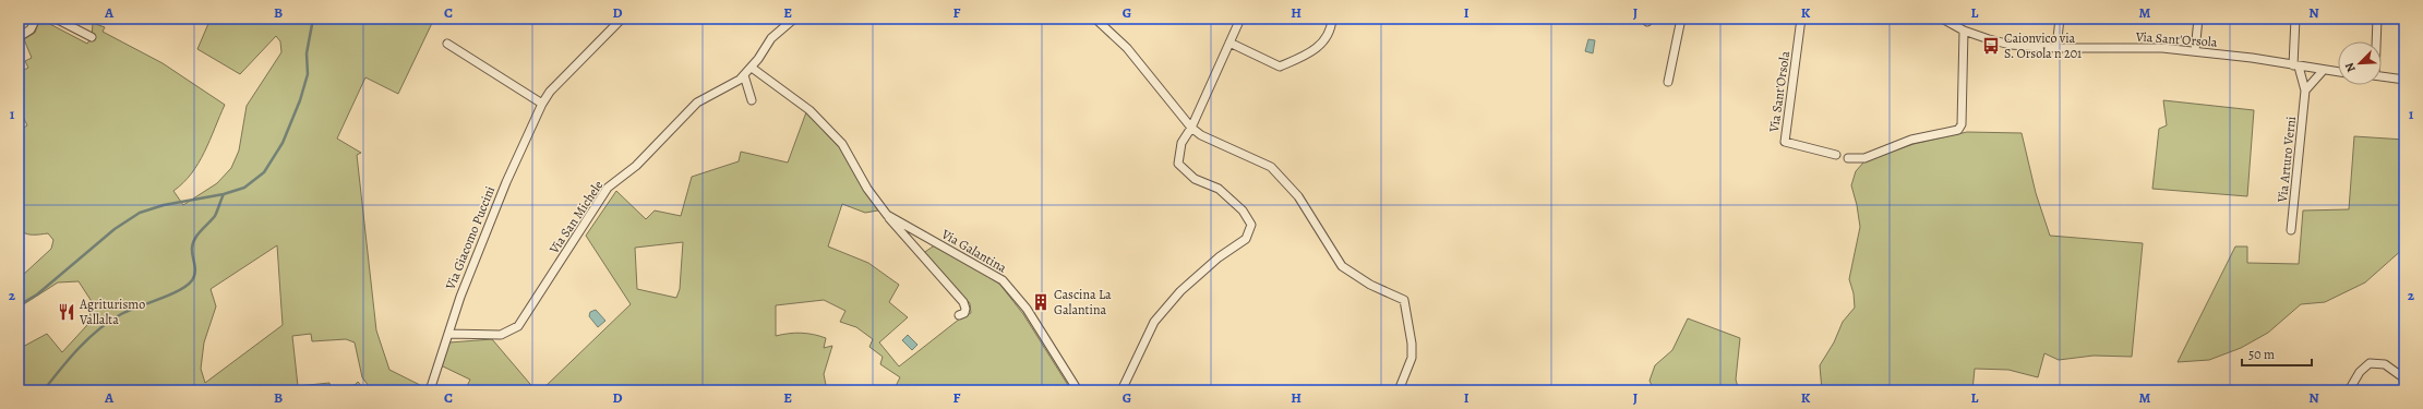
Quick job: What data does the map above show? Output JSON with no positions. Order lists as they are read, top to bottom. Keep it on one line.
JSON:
{"streets":{"street":["Via Sant'Orsola","Via Arturo Verni","Via San Michele","Via Giacomo Puccini","Via Galantina"]},"crossings":[["Via Sant'Orsola","Via Arturo Verni"],["Via San Michele","Via Giacomo Puccini"],["Via San Michele","Via Galantina"]],"places":{"bus stop":["Caionvico via S. Orsola n 201"],"building":["Cascina La Galantina"],"restaurant":["Agriturismo Vallalta"]},"scale_bar":"50 m","north":"bottom left","grid":{"columns":["A","B","C","D","E","F","G","H","I","J","K","L","M","N"],"rows":["1","2"]}}
